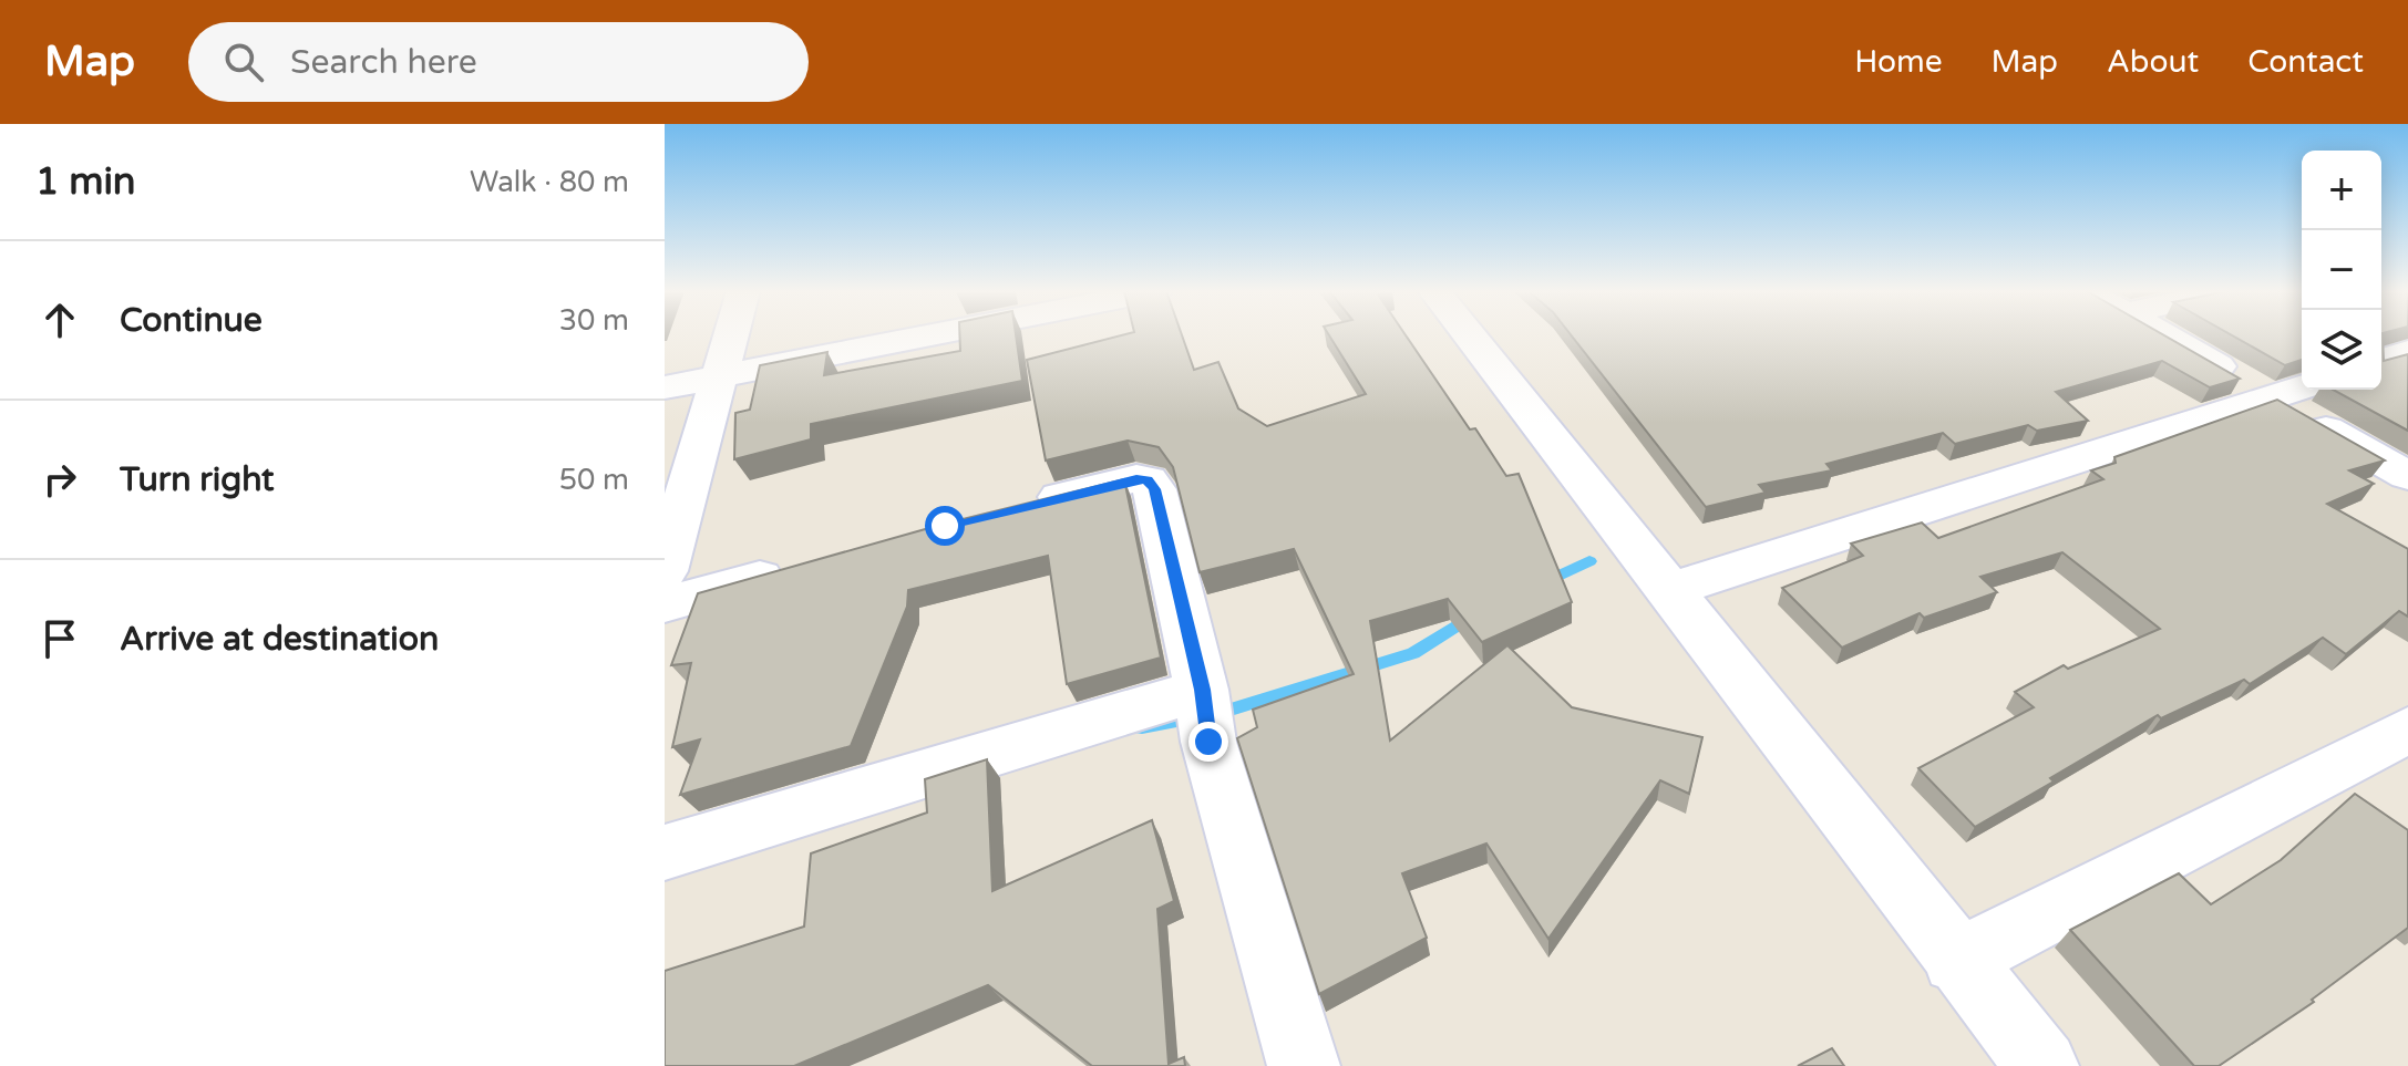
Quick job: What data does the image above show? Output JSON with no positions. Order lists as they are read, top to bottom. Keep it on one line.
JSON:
{"page":{"header":"Map","search":"Search here","nav":["Home","Map","About","Contact"],"heading":["1 min","Walk · 80 m"],"map_buttons":["+","−"],"list":[["Continue","30 m"],["Turn right","50 m"],"Arrive at destination"]}}
